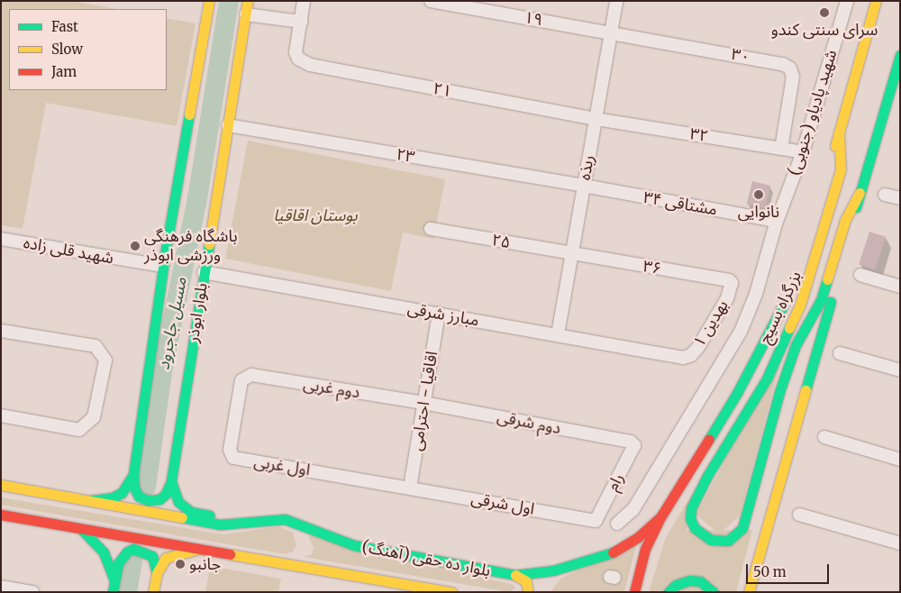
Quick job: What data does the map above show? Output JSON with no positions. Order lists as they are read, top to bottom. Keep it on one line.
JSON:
{"streets":{"main road":["بزرگراه بسیج","بلوار ابوذر","بلوار ده حقی (آهنگ)"],"street":["۱۹","۳۰","۲۱","شهید پادیاو (جنوبی)","۳۲","۲۳","ربذه","۳۴ مشتاقی","۲۵","شهید قلی زاده","۳۶","مبارز شرقی","بهدین ۱","دوم غربی","اقاقیا - احترامی","دوم شرقی","اول غربی","رام","اول شرقی"]},"crossings":[["۱۹","۳۰"],["۱۹","ربذه"],["۳۰","۳۲"],["۳۰","ربذه"],["۲۱","۳۲"],["۲۱","ربذه"],["شهید پادیاو (جنوبی)","۳۲"],["شهید پادیاو (جنوبی)","۳۴ مشتاقی"],["۳۲","ربذه"],["۲۳","ربذه"],["۲۳","۳۴ مشتاقی"],["۲۳","بلوار ابوذر"],["ربذه","۳۴ مشتاقی"],["ربذه","۲۵"],["ربذه","۳۶"],["ربذه","مبارز شرقی"],["۲۵","۳۶"],["۳۶","بهدین ۱"],["بزرگراه بسیج","بلوار ده حقی (آهنگ)"],["بلوار ابوذر","مبارز شرقی"],["بلوار ابوذر","بلوار ده حقی (آهنگ)"],["مبارز شرقی","بهدین ۱"],["مبارز شرقی","اقاقیا - احترامی"],["دوم غربی","اقاقیا - احترامی"],["دوم غربی","دوم شرقی"],["دوم غربی","اول غربی"],["اقاقیا - احترامی","دوم شرقی"],["اقاقیا - احترامی","اول غربی"],["اقاقیا - احترامی","اول شرقی"],["دوم شرقی","رام"],["اول غربی","اول شرقی"],["رام","اول شرقی"]],"water":["مسیل جاجرود"],"parks":["بوستان اقاقیا"],"places":["سرای سنتی کندو","نانوایی","باشگاه فرهنگی ورزشی ابوذر","جانبو"],"legend":["Fast","Slow","Jam"],"scale_bar":"50 m"}
